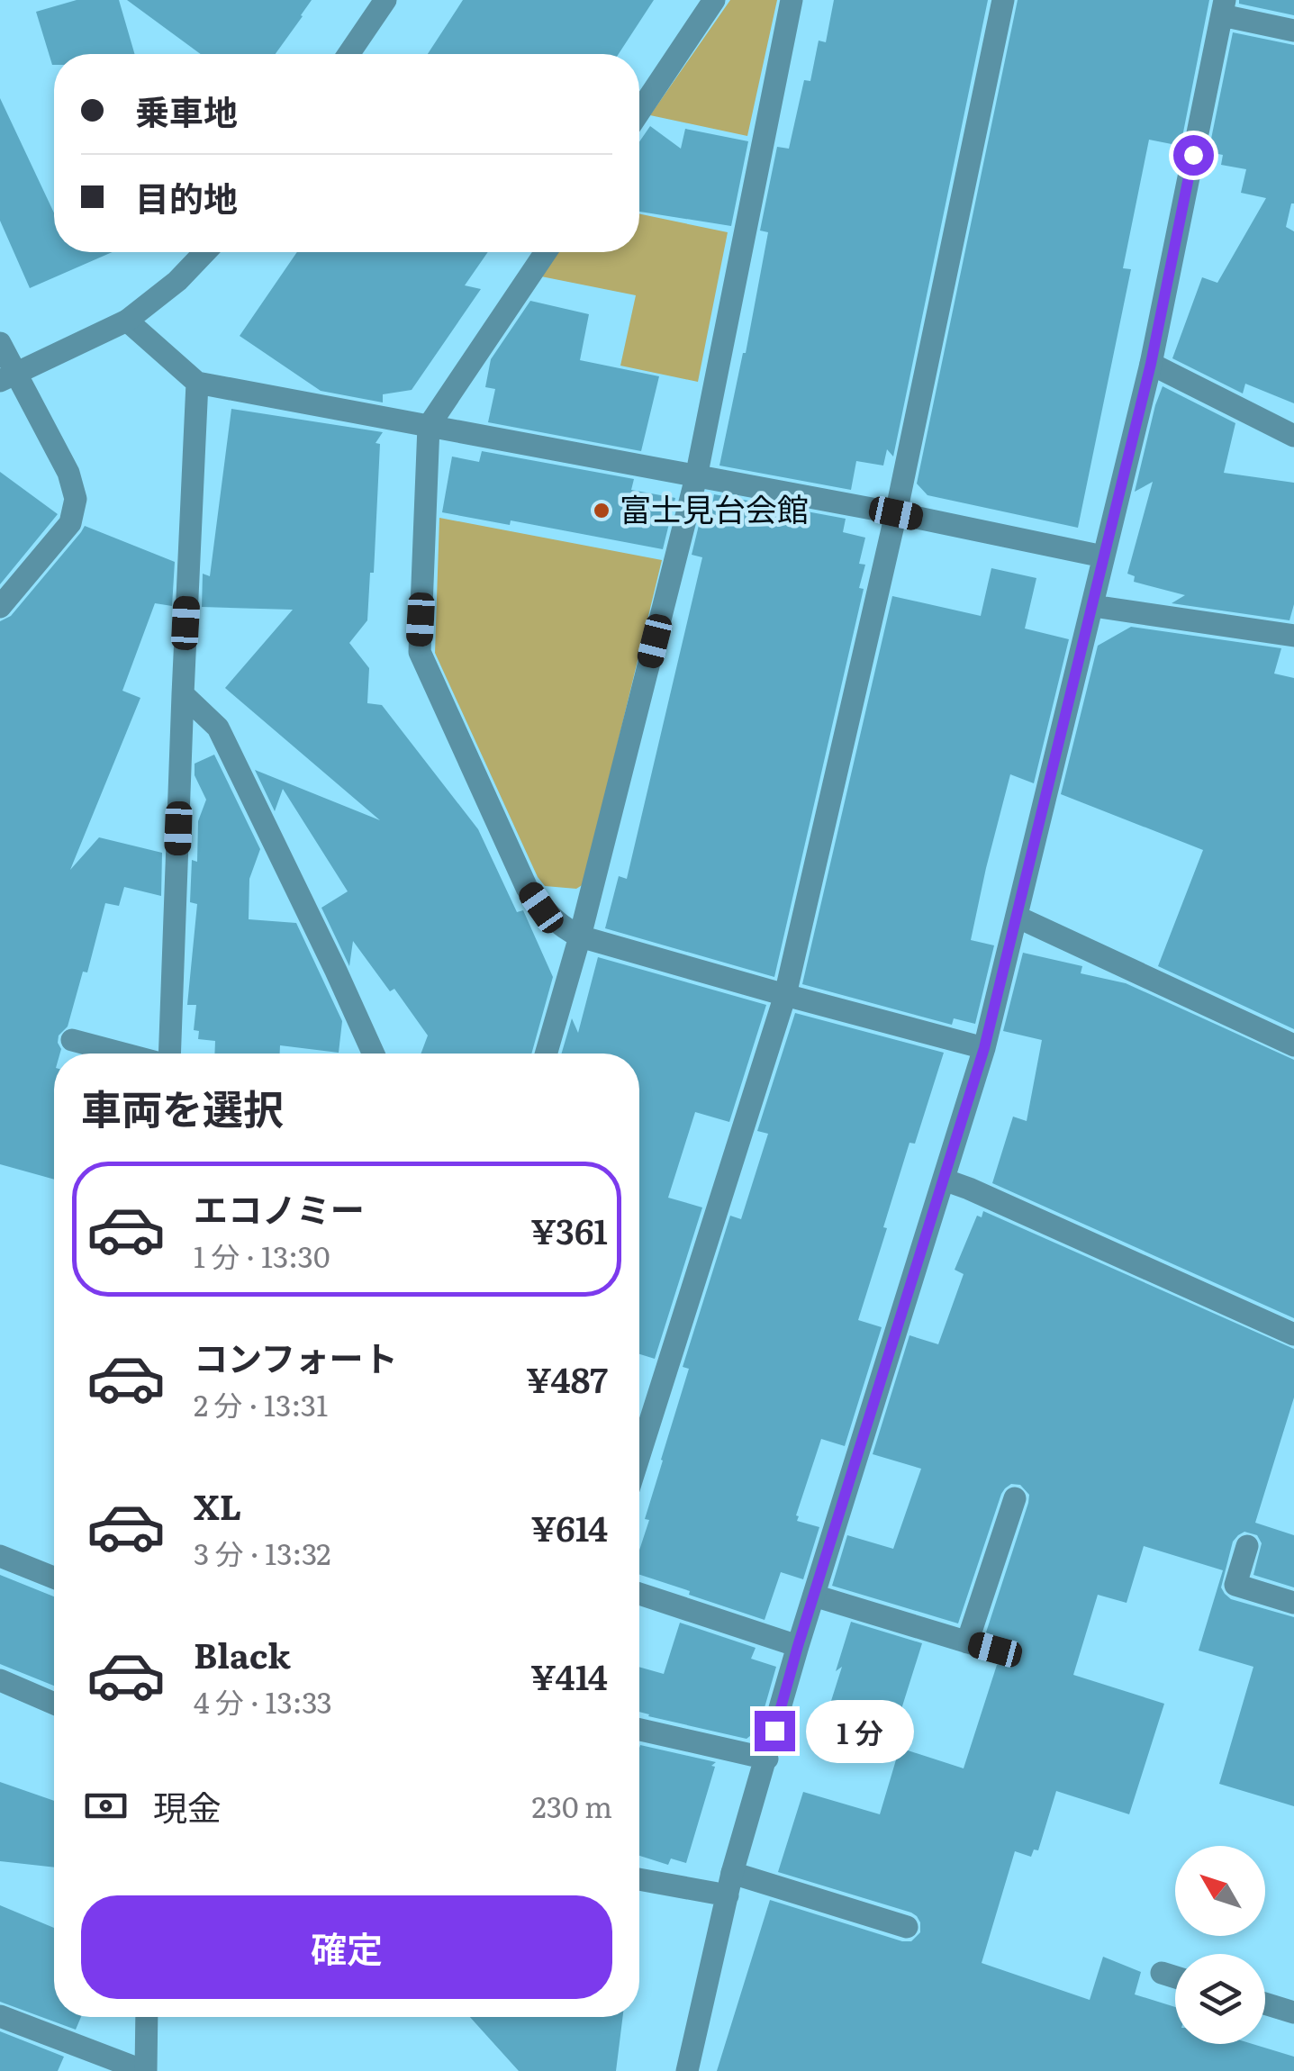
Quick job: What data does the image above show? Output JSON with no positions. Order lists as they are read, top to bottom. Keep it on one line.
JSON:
{"places":["富士見台会館"],"north":"top left","page":{"banner":["乗車地","目的地"],"heading":"車両を選択","list":[{"name":"エコノミー","note":"1 分 · 13:30","value":"¥361"},{"name":"コンフォート","note":"2 分 · 13:31","value":"¥487"},{"name":"XL","note":"3 分 · 13:32","value":"¥614"},{"name":"Black","note":"4 分 · 13:33","value":"¥414"}],"bubble":"1 分","pay":["現金","230 m"],"buttons":"確定"}}
